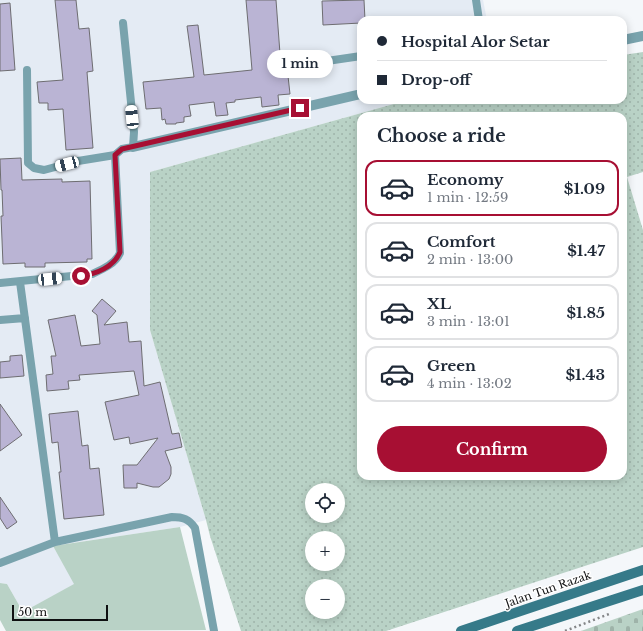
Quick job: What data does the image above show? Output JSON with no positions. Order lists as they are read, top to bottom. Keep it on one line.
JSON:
{"streets":{"main road":["Jalan Tun Razak"]},"scale_bar":"50 m","page":{"banner":["Hospital Alor Setar","Drop-off"],"bubble":"1 min","heading":"Choose a ride","list":[{"name":"Economy","note":"1 min · 12:59","value":"$1.09"},{"name":"Comfort","note":"2 min · 13:00","value":"$1.47"},{"name":"XL","note":"3 min · 13:01","value":"$1.85"},{"name":"Green","note":"4 min · 13:02","value":"$1.43"}],"buttons":"Confirm","map_buttons":["+","−"],"scale":"50 m"}}
